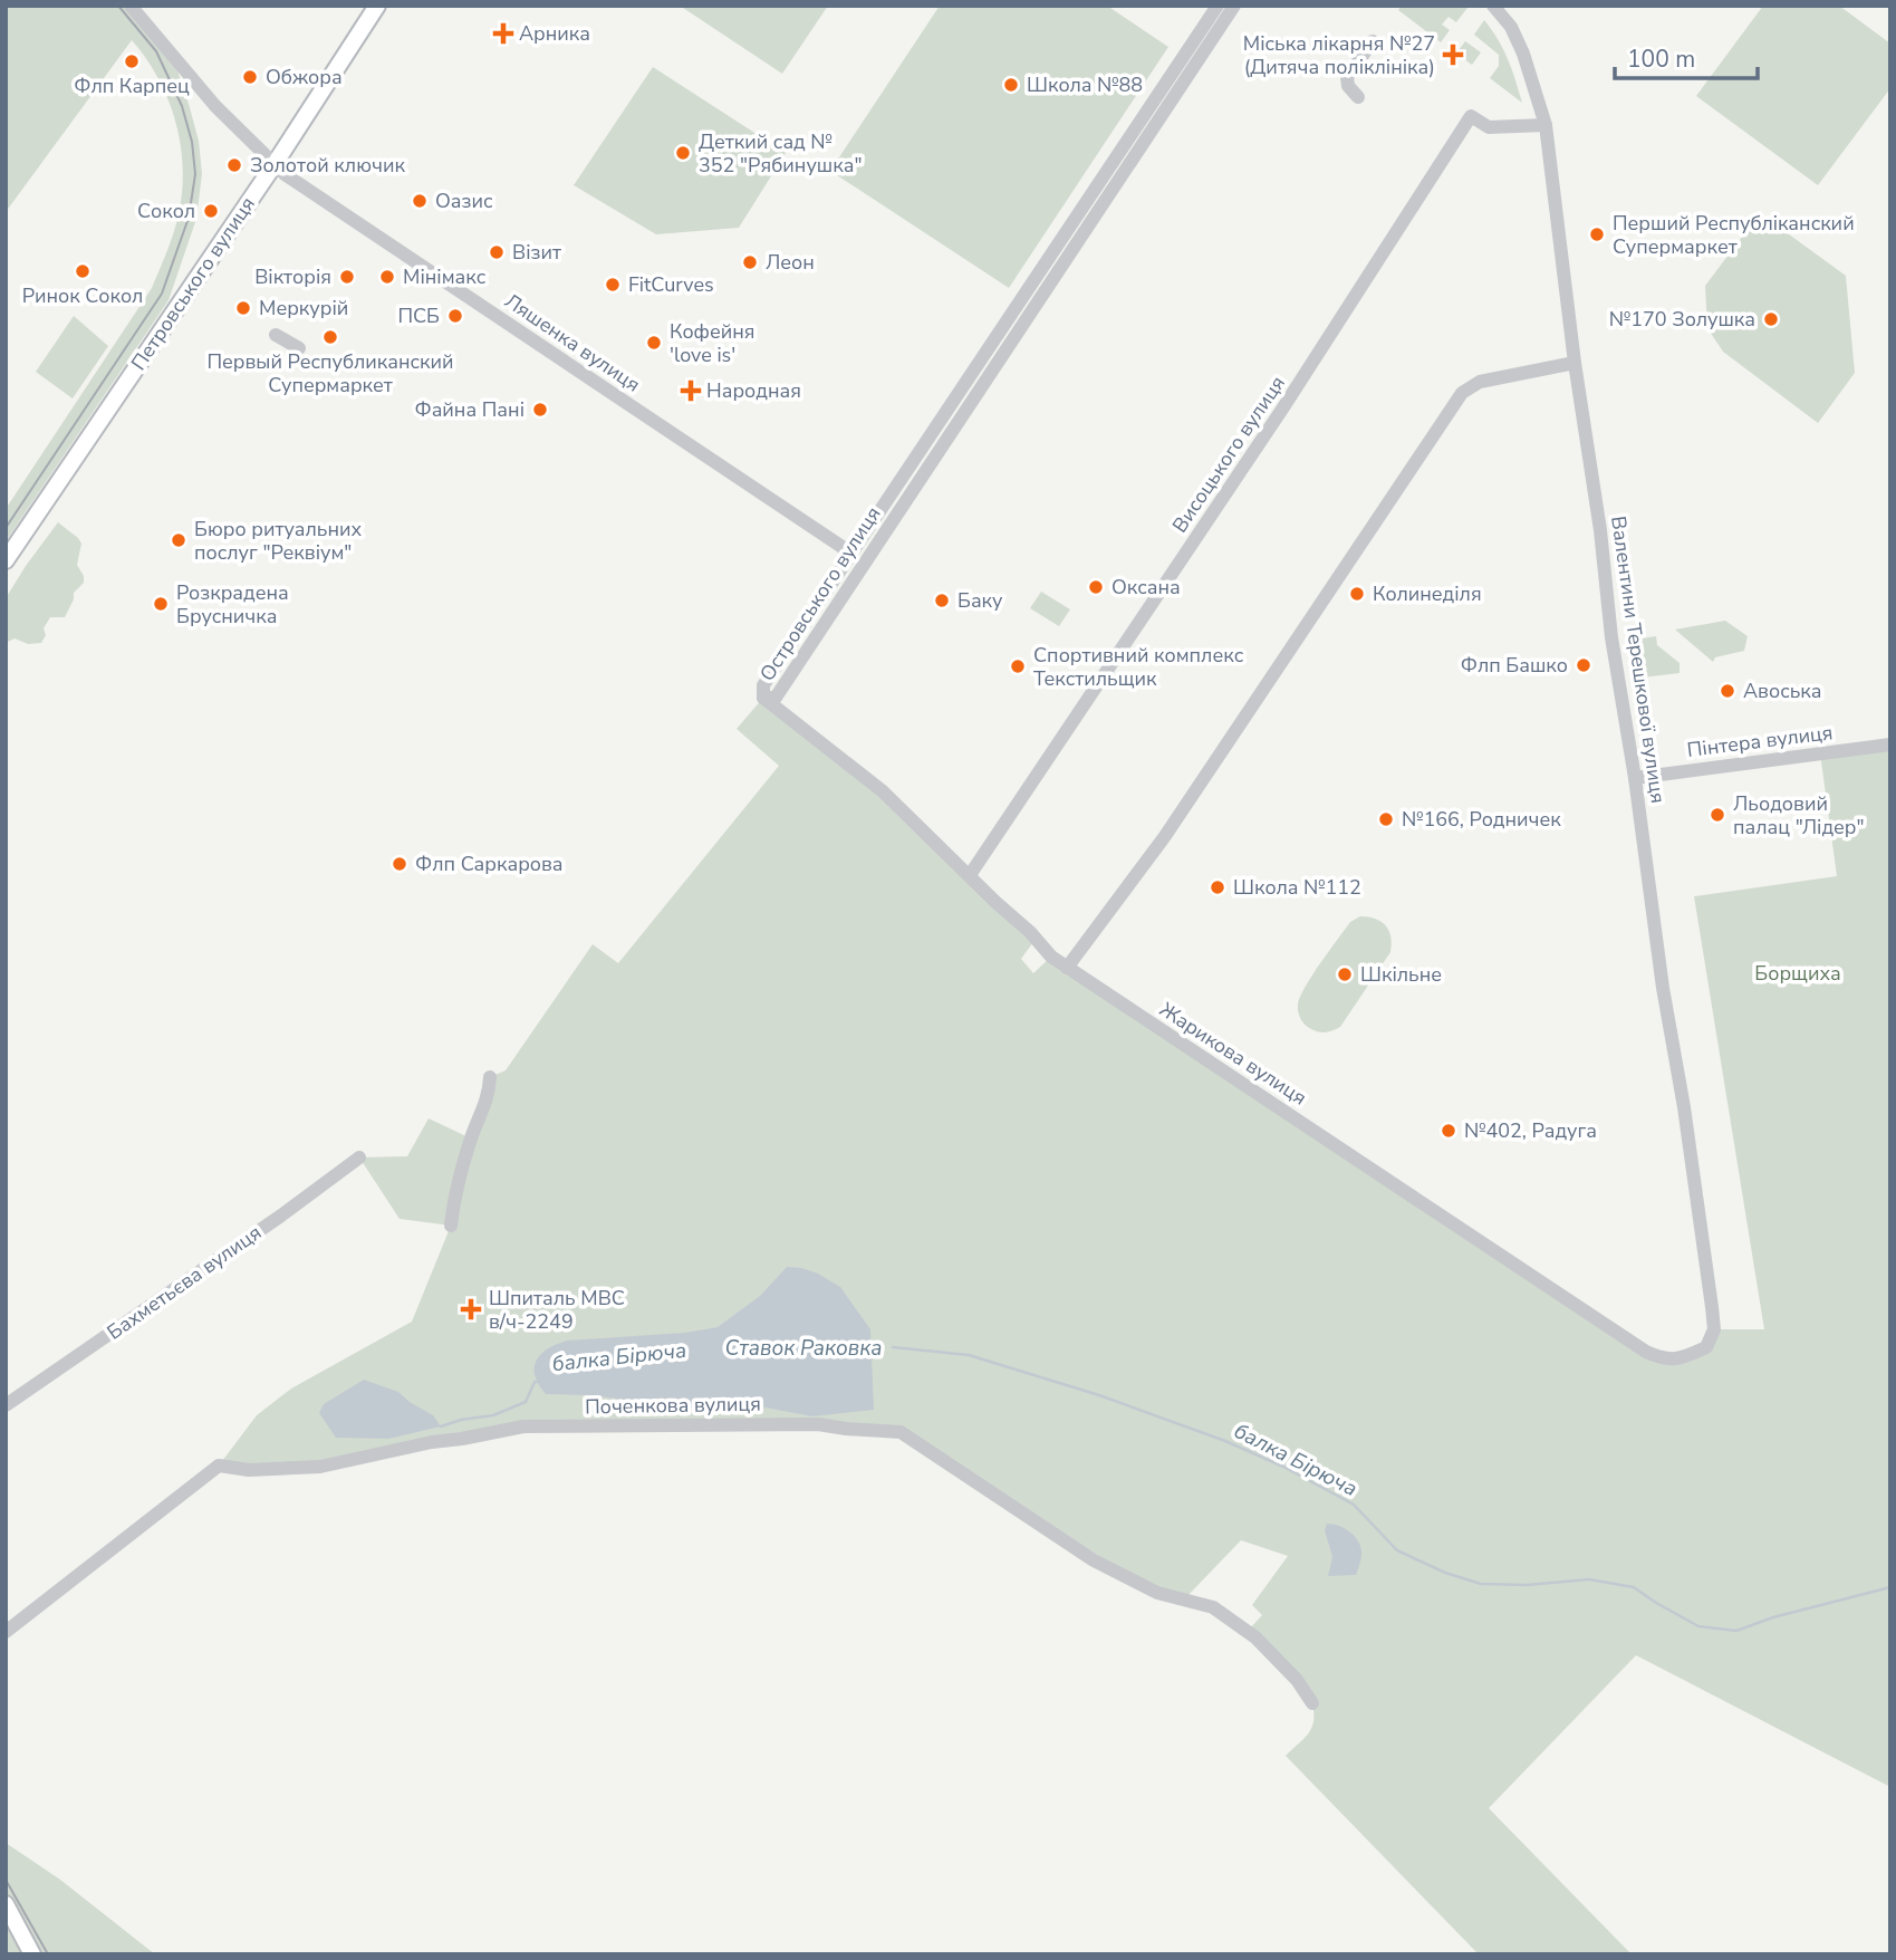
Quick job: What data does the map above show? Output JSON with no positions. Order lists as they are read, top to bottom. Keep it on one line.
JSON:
{"streets":{"main road":["Петровського вулиця"],"street":["Ляшенка вулиця","Висоцького вулиця","Островського вулиця","Валентини Терешкової вулиця","Пінтера вулиця","Жарикова вулиця","Бахметьєва вулиця","Поченкова вулиця"]},"crossings":[["Петровського вулиця","Ляшенка вулиця"],["Ляшенка вулиця","Островського вулиця"],["Висоцького вулиця","Валентини Терешкової вулиця"],["Висоцького вулиця","Жарикова вулиця"],["Островського вулиця","Жарикова вулиця"],["Валентини Терешкової вулиця","Пінтера вулиця"],["Валентини Терешкової вулиця","Жарикова вулиця"]],"water":["Ставок Раковка","балка Бірюча"],"parks":["Борщиха"],"places":{"health":["Арника","Міська лікарня №27 (Дитяча поліклініка)","Народная","Шпиталь МВС в/ч-2249"],"other":["Флп Карпец","Обжора","Школа №88","Деткий сад № 352 \"Рябинушка\"","Золотой ключик","Оазис","Сокол","Перший Республiканский Супермаркет","Візит","Леон","Ринок Сокол","Вікторія","Мінімакс","FitCurves","Меркурій","ПСБ","№170 Золушка","Первый Республиканский Супермаркет","Кофейня 'love is'","Файна Пані","Бюро ритуальних послуг \"Реквіум\"","Оксана","Колинеділя","Баку","Розкрадена Брусничка","Флп Башко","Спортивний комплекс Текстильщик","Авоська","Льодовий палац \"Лідер\"","№166, Родничек","Флп Саркарова","Школа №112","Шкільне","№402, Радуга"]},"scale_bar":"100 m"}
